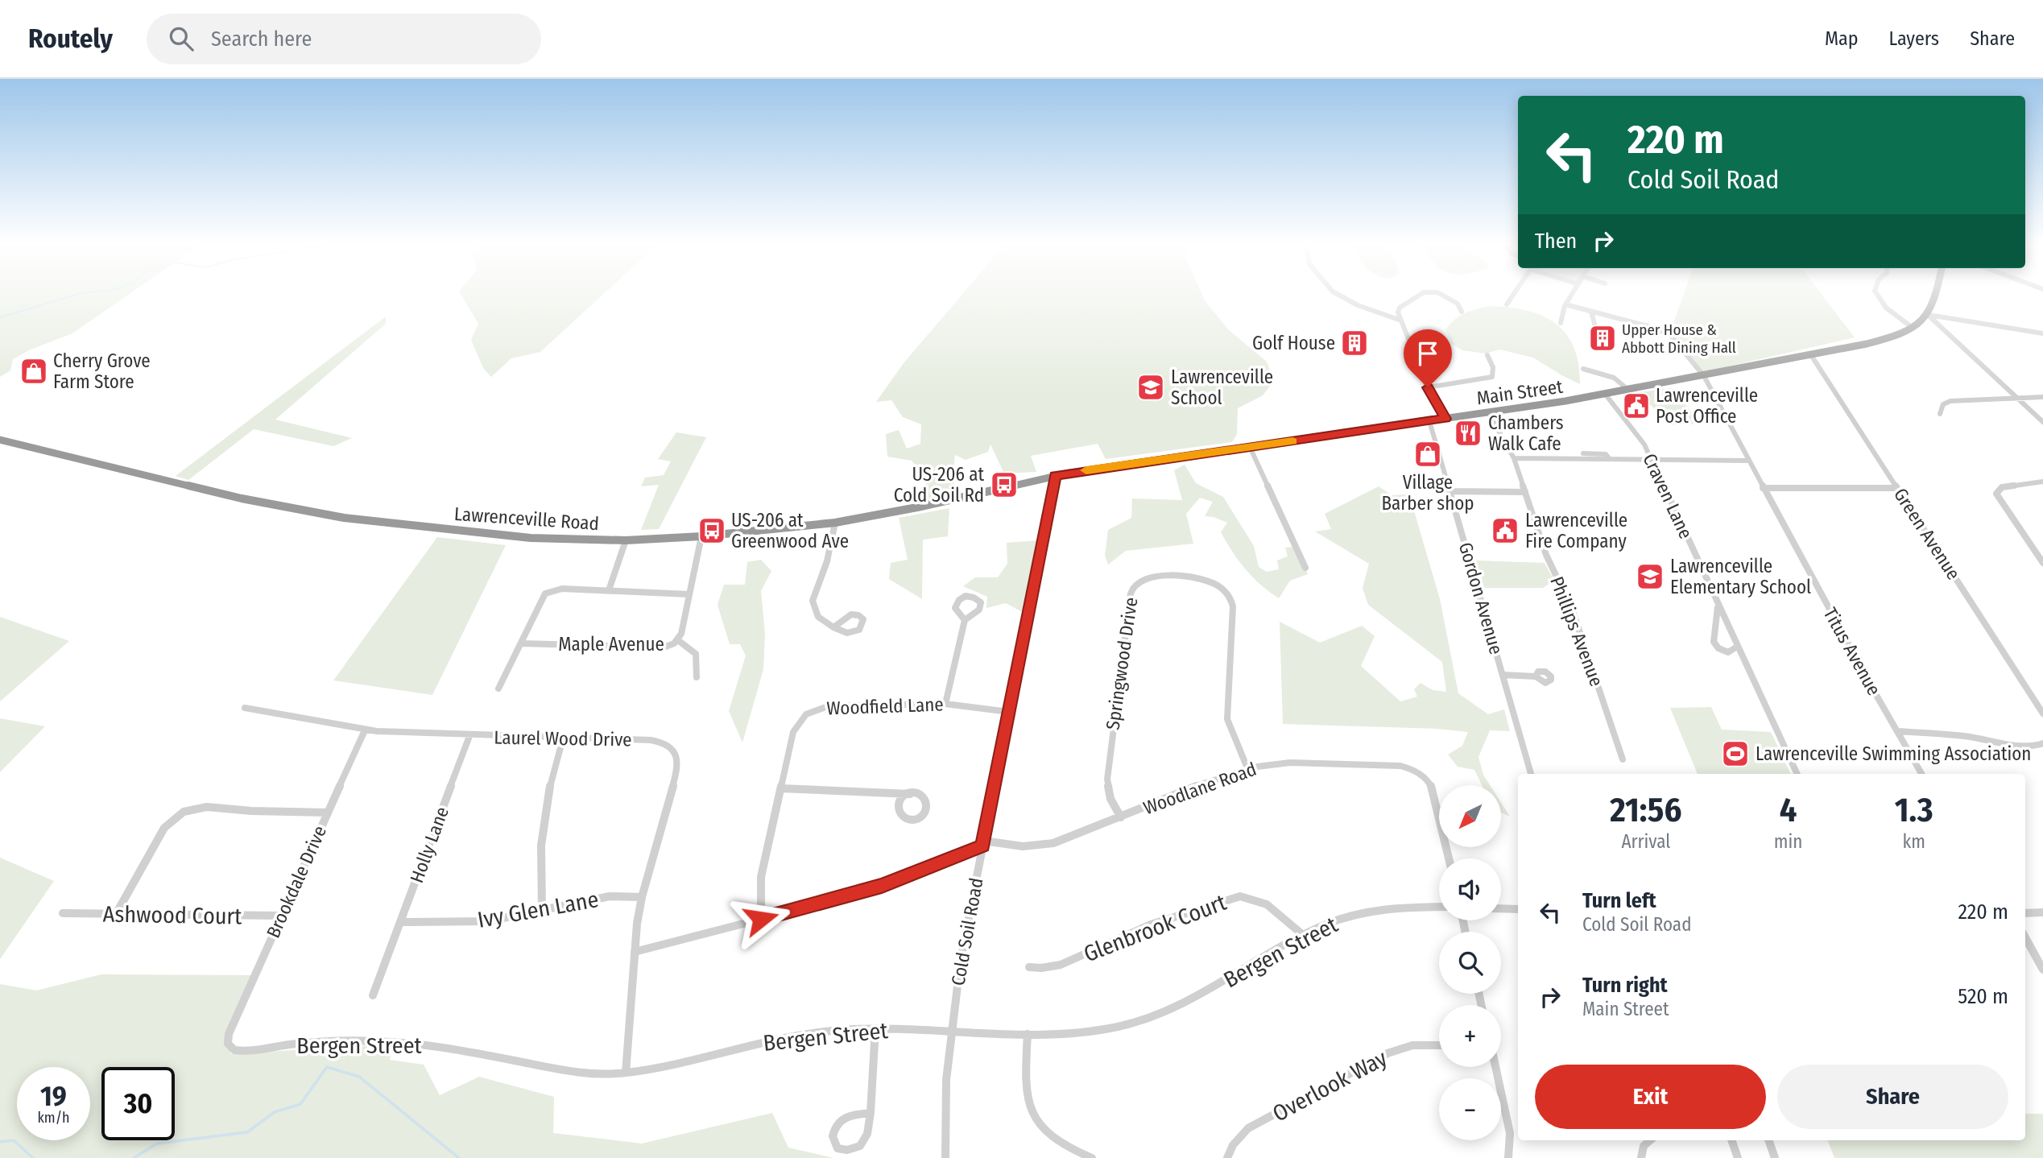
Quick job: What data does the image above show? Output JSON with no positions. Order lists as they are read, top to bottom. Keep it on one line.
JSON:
{"streets":{"highway":["Main Street","Lawrenceville Road"],"street":["Craven Lane","Green Avenue","Gordon Avenue","Phillips Avenue","Maple Avenue","Titus Avenue","Springwood Drive","Woodfield Lane","Laurel Wood Drive","Woodlane Road","Holly Lane","Brookdale Drive","Ivy Glen Lane","Ashwood Court","Glenbrook Court","Cold Soil Road","Bergen Street","Overlook Way"]},"crossings":[["Main Street","Craven Lane"],["Main Street","Lawrenceville Road"],["Main Street","Green Avenue"],["Main Street","Gordon Avenue"],["Main Street","Phillips Avenue"],["Main Street","Titus Avenue"],["Main Street","Cold Soil Road"],["Lawrenceville Road","Maple Avenue"],["Lawrenceville Road","Cold Soil Road"],["Springwood Drive","Woodlane Road"],["Woodfield Lane","Cold Soil Road"],["Laurel Wood Drive","Holly Lane"],["Laurel Wood Drive","Brookdale Drive"],["Laurel Wood Drive","Ivy Glen Lane"],["Laurel Wood Drive","Bergen Street"],["Woodlane Road","Cold Soil Road"],["Holly Lane","Ivy Glen Lane"],["Brookdale Drive","Ashwood Court"],["Brookdale Drive","Bergen Street"],["Glenbrook Court","Bergen Street"],["Cold Soil Road","Bergen Street"]],"places":{"building":["Upper House & Abbott Dining Hall","Golf House"],"shop":["Cherry Grove Farm Store","Village Barber shop"],"school or university":["Lawrenceville School","Lawrenceville Elementary School"],"public building":["Lawrenceville Post Office","Lawrenceville Fire Company"],"restaurant":["Chambers Walk Cafe"],"bus stop":["US-206 at Cold Soil Rd","US-206 at Greenwood Ave"],"sports":["Lawrenceville Swimming Association"]},"north":"bottom left","page":{"header":"Routely","search":"Search here","nav":["Map","Layers","Share"],"turn":["220 m","Cold Soil Road"],"then":"Then","eta":["21:56","Arrival","4","min","1.3","km"],"map_buttons":["+","−"],"list":[{"name":"Turn left","note":"Cold Soil Road","value":"220 m"},{"name":"Turn right","note":"Main Street","value":"520 m"}],"buttons":["Exit","Share"],"speed":"19 km/h","limit":"30"}}
